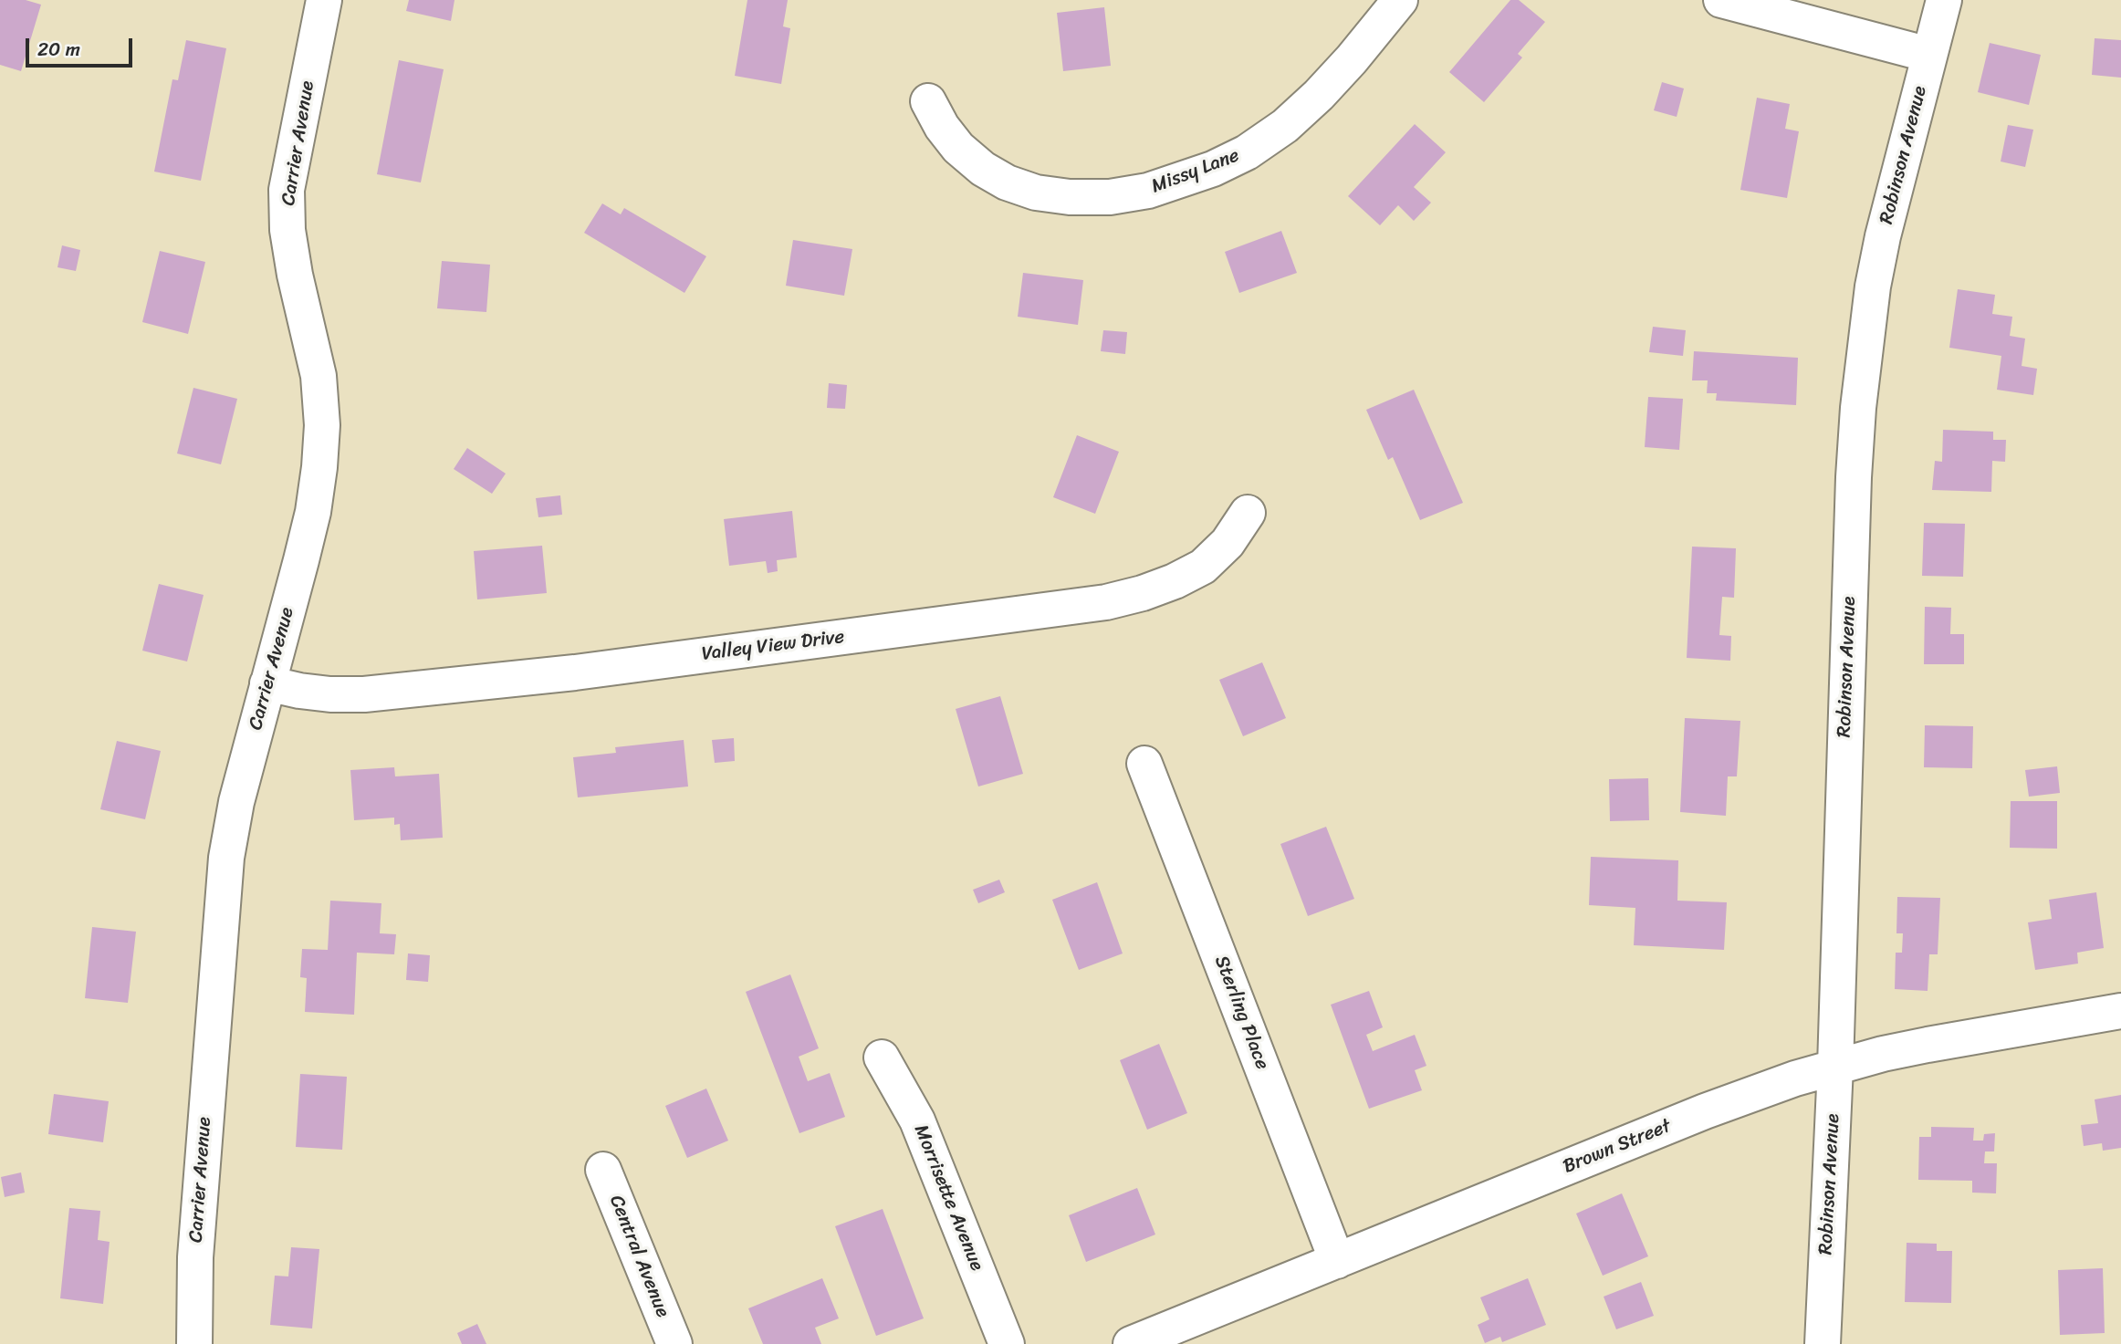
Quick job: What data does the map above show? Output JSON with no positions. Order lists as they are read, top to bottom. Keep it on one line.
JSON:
{"streets":{"street":["Carrier Avenue","Robinson Avenue","Missy Lane","Valley View Drive","Sterling Place","Brown Street","Morrisette Avenue","Central Avenue"]},"crossings":[["Carrier Avenue","Valley View Drive"],["Robinson Avenue","Brown Street"],["Sterling Place","Brown Street"]],"scale_bar":"20 m"}
